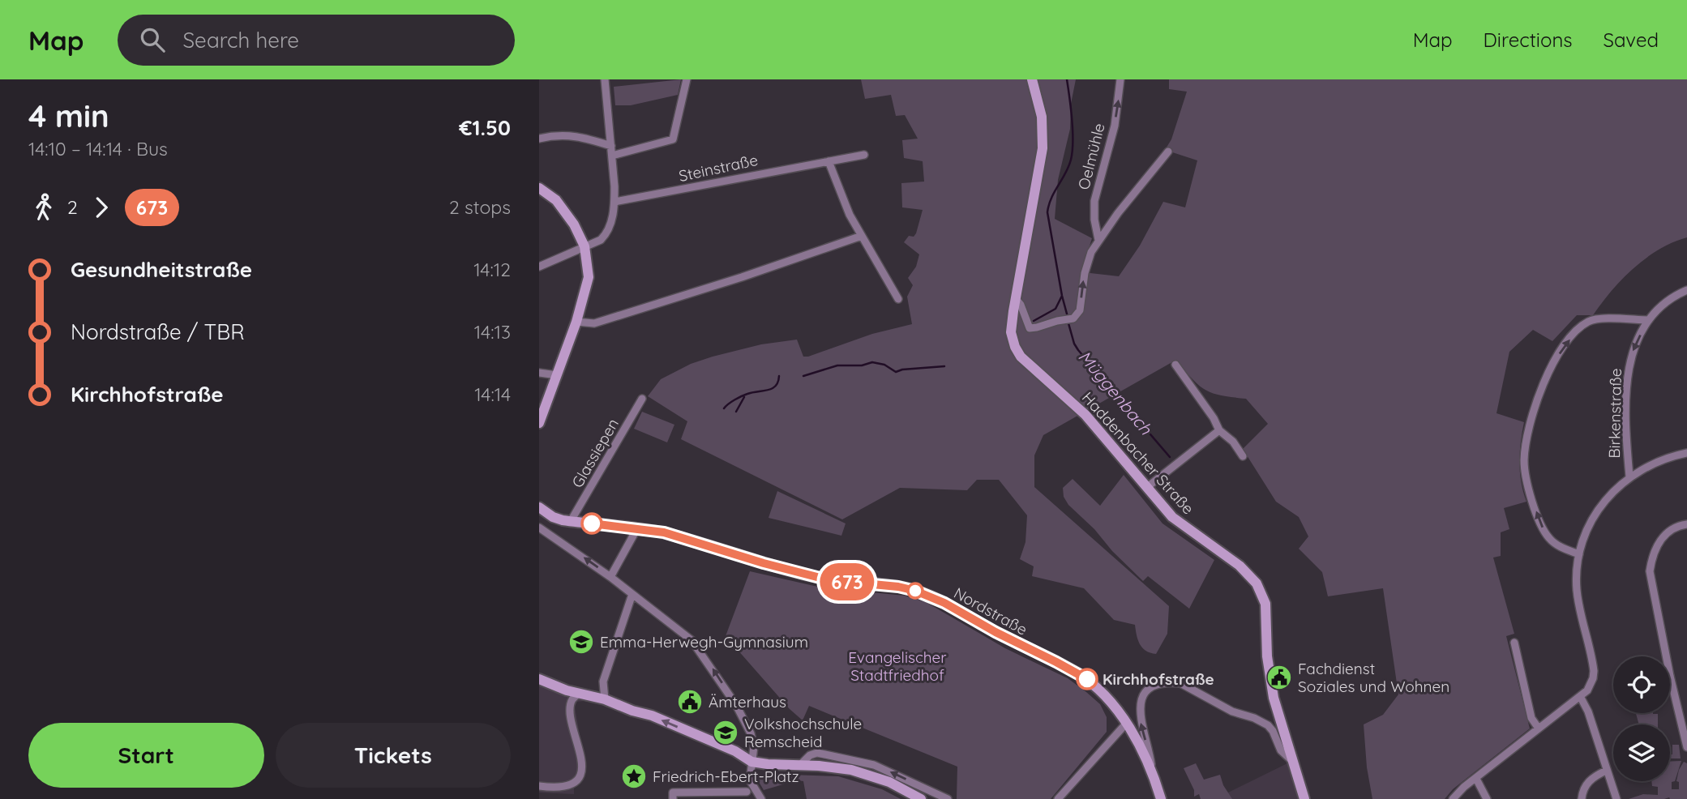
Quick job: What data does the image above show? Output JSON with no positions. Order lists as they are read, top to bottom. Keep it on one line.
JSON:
{"streets":{"main road":["Haddenbacher Straße","Nordstraße"],"street":["Oelmühle","Steinstraße","Birkenstraße","Glassiepen"]},"crossings":[["Glassiepen","Nordstraße"]],"one_way":["Oelmühle","Birkenstraße"],"water":["Müggenbach"],"parks":["Evangelischer Stadtfriedhof"],"places":{"school or university":["Emma-Herwegh-Gymnasium","Volkshochschule Remscheid"],"public building":["Fachdienst Soziales und Wohnen","Ämterhaus"],"other":["Kirchhofstraße"],"place":["Friedrich-Ebert-Platz"]},"lines":["bus line 673"],"page":{"header":"Map","search":"Search here","nav":["Map","Directions","Saved"],"heading":["4 min","14:10 – 14:14 · Bus","€1.50"],"on_map":"673","legs":["2","673","2 stops"],"list":[{"name":"Gesundheitstraße","value":"14:12"},{"name":"Nordstraße / TBR","value":"14:13"},{"name":"Kirchhofstraße","value":"14:14"}],"buttons":["Start","Tickets"]}}
